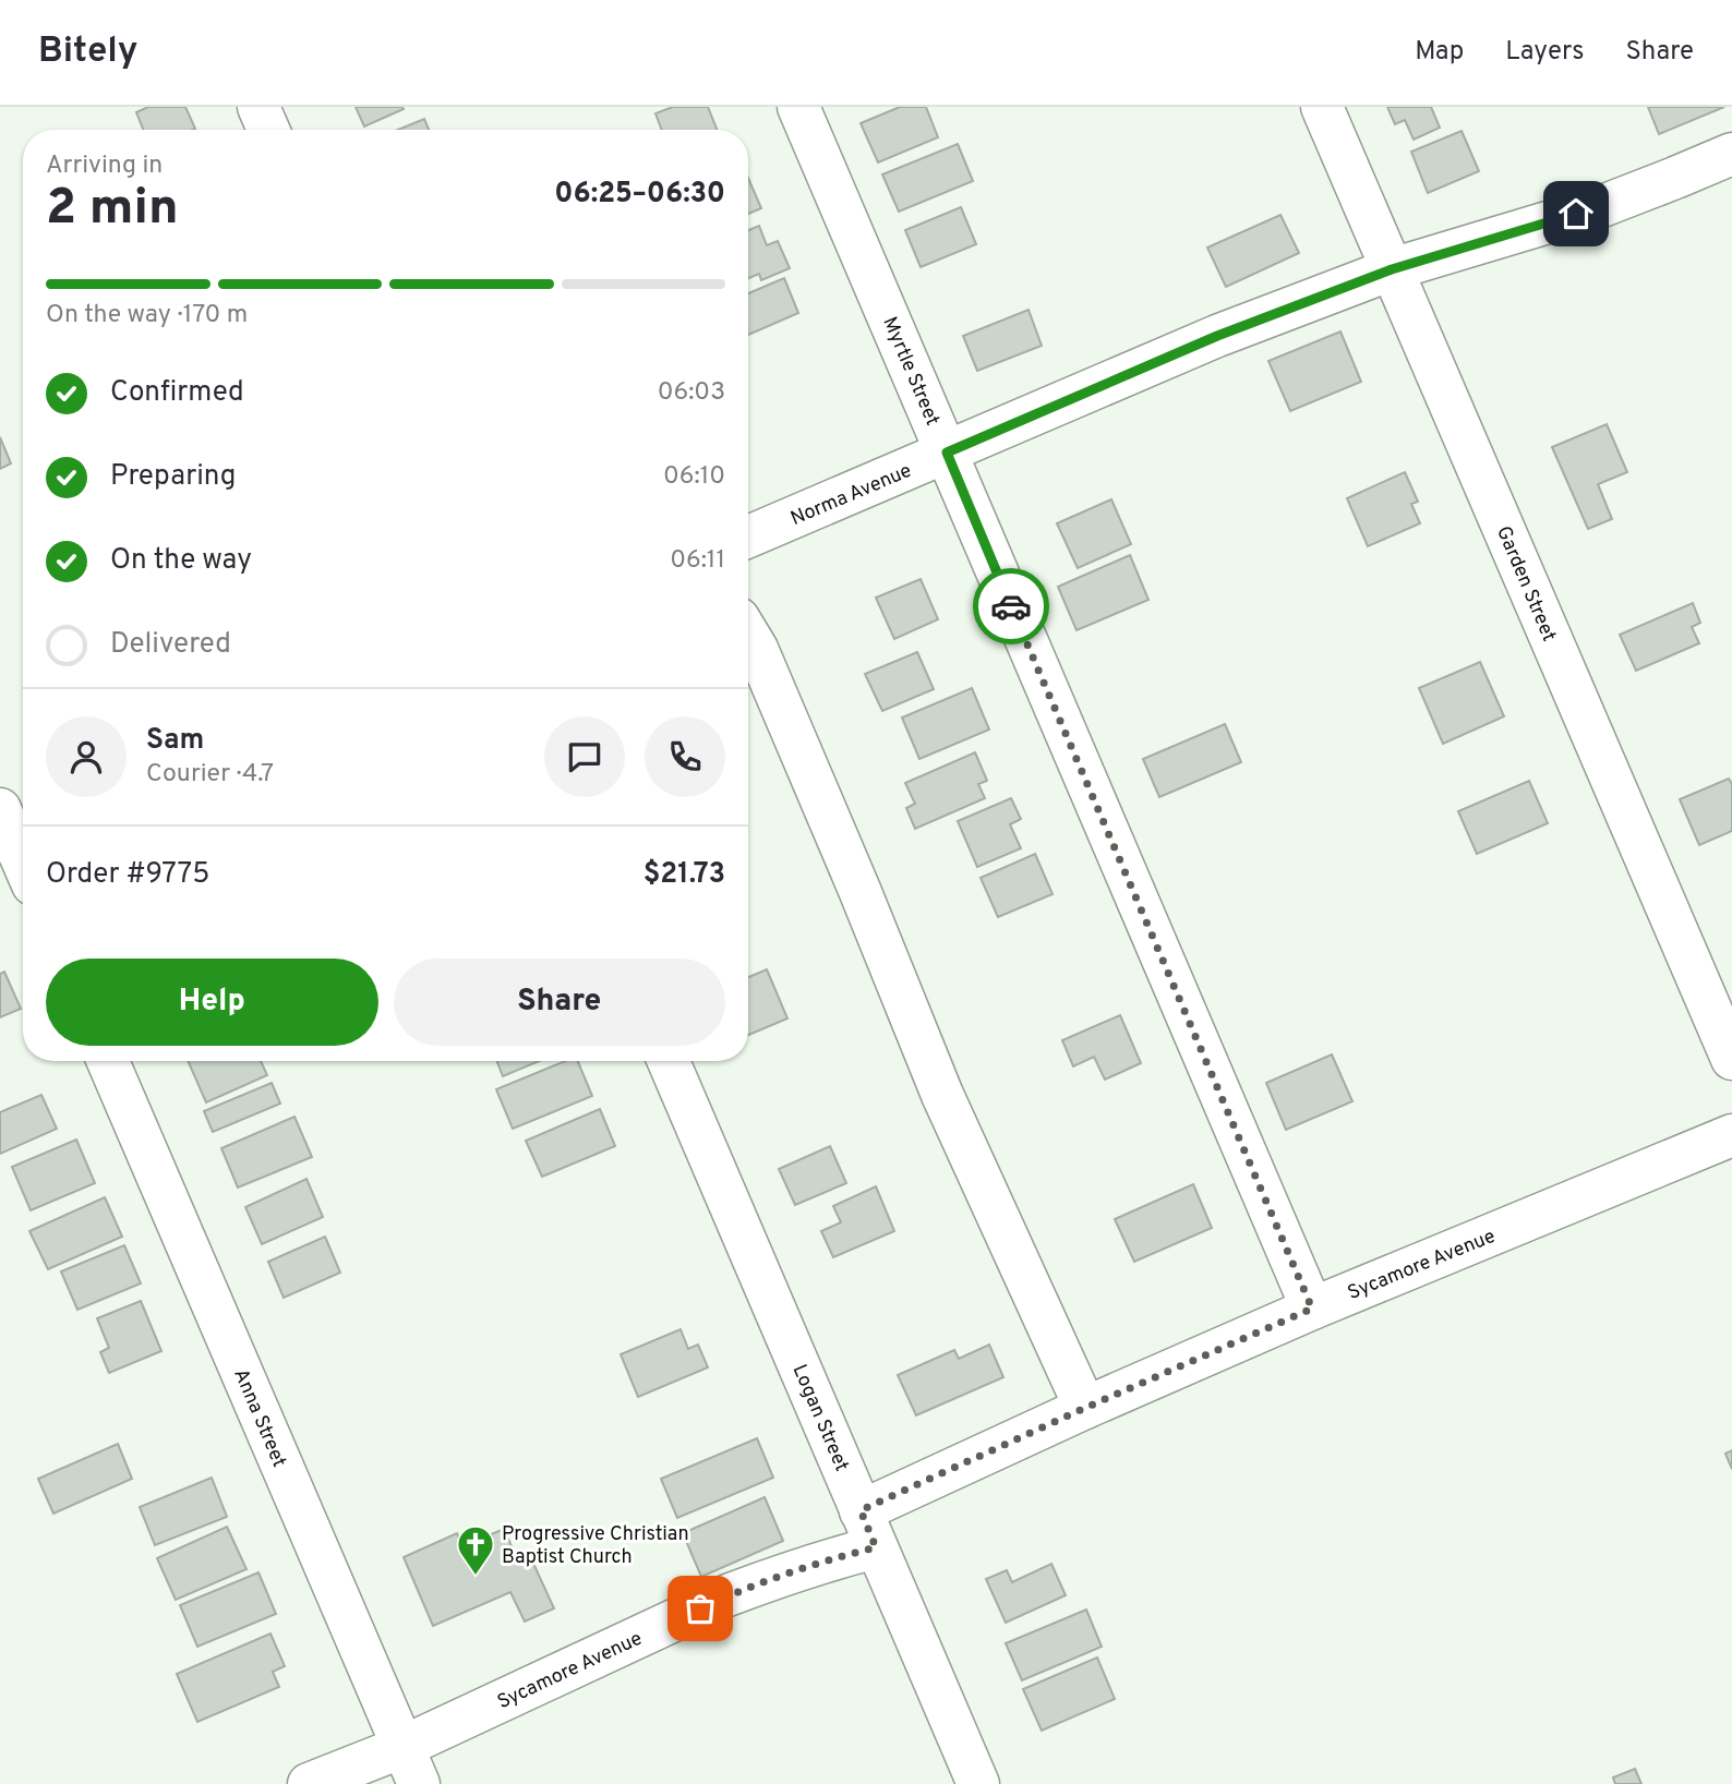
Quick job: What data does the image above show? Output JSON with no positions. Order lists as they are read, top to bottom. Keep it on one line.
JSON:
{"streets":{"street":["Myrtle Street","Norma Avenue","Garden Street","Sycamore Avenue","Anna Street","Logan Street"]},"crossings":[["Myrtle Street","Norma Avenue"],["Myrtle Street","Sycamore Avenue"],["Norma Avenue","Garden Street"],["Sycamore Avenue","Anna Street"],["Sycamore Avenue","Logan Street"]],"places":{"church":["Progressive Christian Baptist Church"]},"page":{"header":"Bitely","nav":["Map","Layers","Share"],"heading":["2 min","Arriving in","06:25–06:30"],"panel":["Sam","Courier · 4.7","Order #9775","$21.73"],"bar":"On the way · 170 m","list":[["Confirmed","06:03"],["Preparing","06:10"],["On the way","06:11"],"Delivered"],"buttons":["Help","Share"]}}
